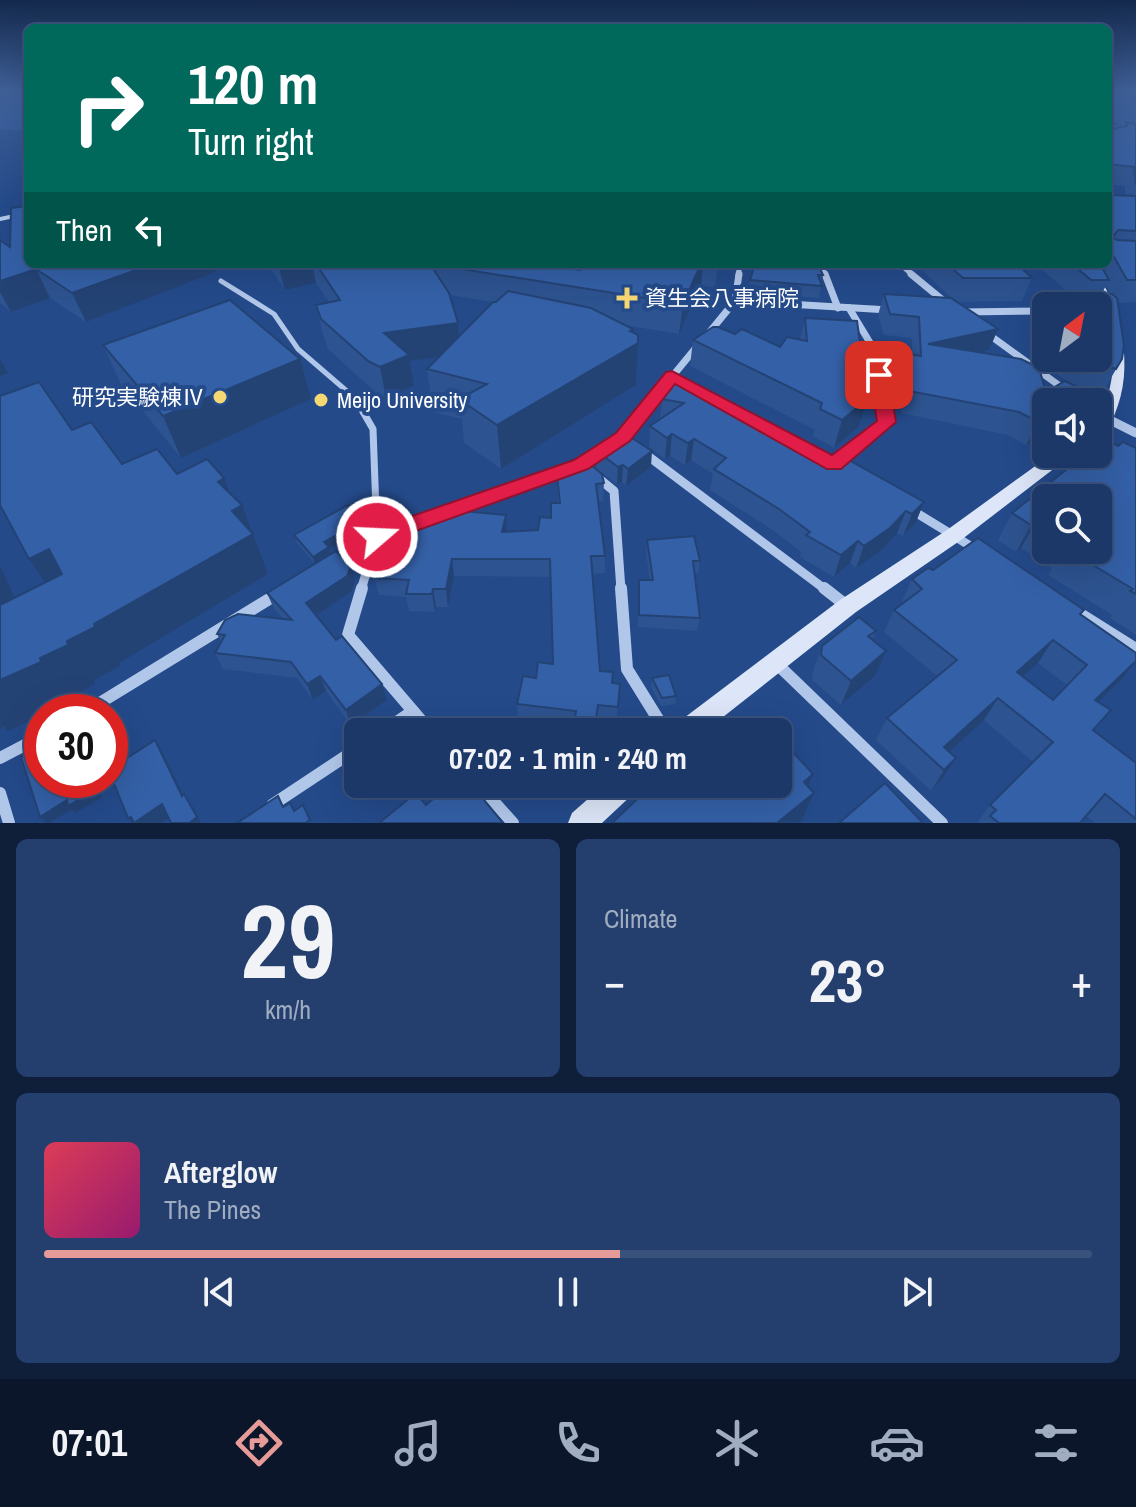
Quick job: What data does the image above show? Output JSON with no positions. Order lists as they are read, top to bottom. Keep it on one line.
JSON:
{"places":{"health":["資生会八事病院"],"other":["研究実験棟Ⅳ","Meijo University"]},"north":"top right","page":{"turn":["120 m","Turn right"],"then":"Then","limit":"30","trip":"07:02 · 1 min · 240 m","tile":[["29","km/h"],"Climate"],"heat":["−","23°","+"],"song":["Afterglow","The Pines"],"tabs":"07:01"}}
